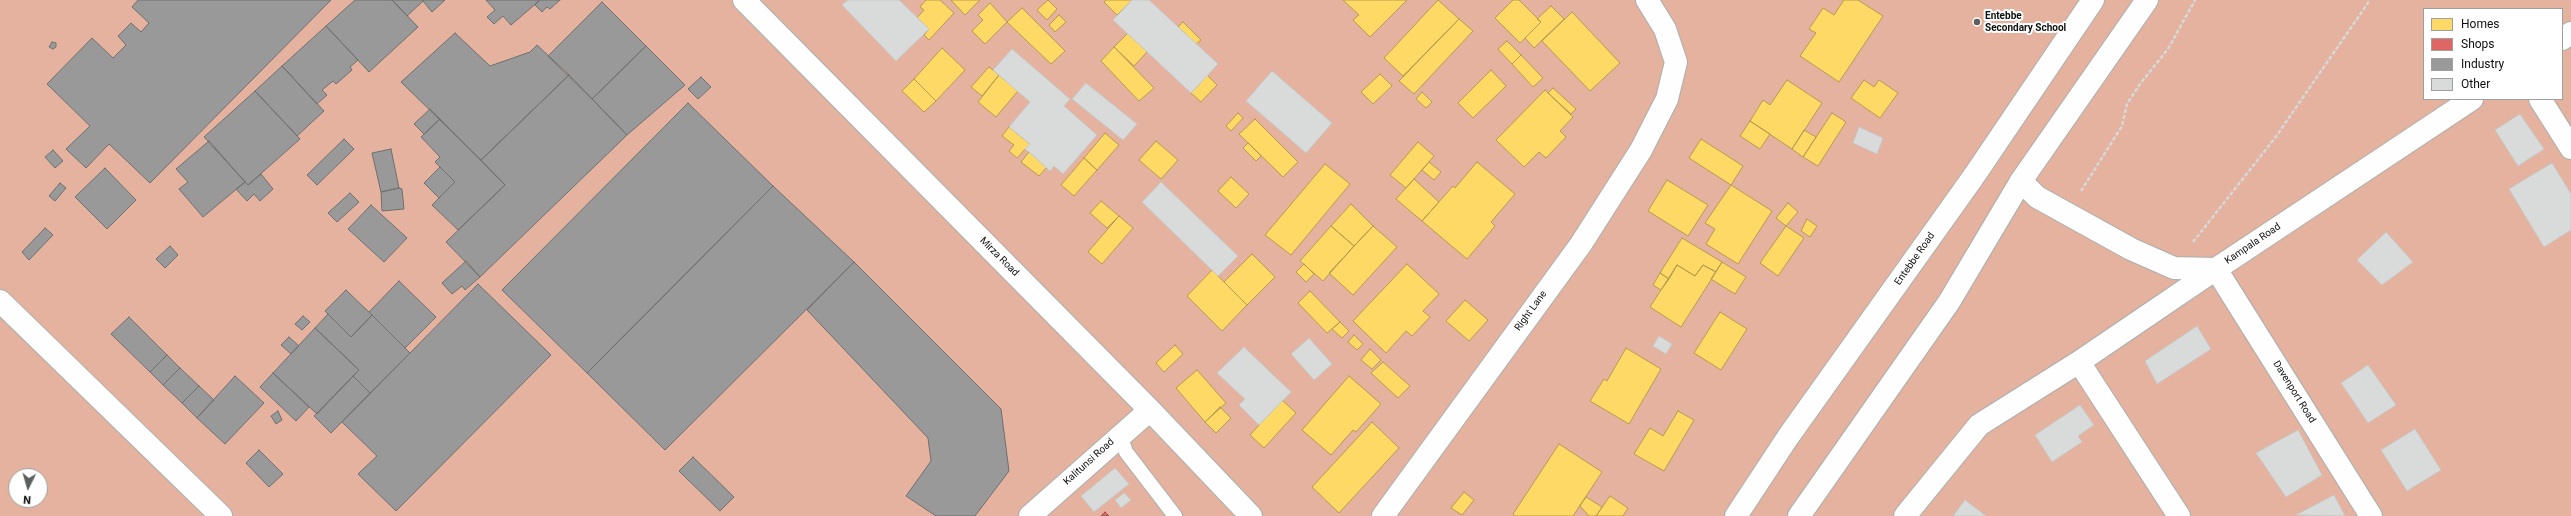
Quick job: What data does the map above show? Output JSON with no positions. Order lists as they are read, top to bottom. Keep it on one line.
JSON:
{"streets":{"main road":["Kampala Road","Mirza Road","Entebbe Road","Right Lane","Davenport Road","Kalitunsi Road"]},"crossings":[["Kampala Road","Davenport Road"],["Mirza Road","Kalitunsi Road"]],"places":["Entebbe Secondary School"],"legend":["Homes","Shops","Industry","Other"],"north":"bottom"}
